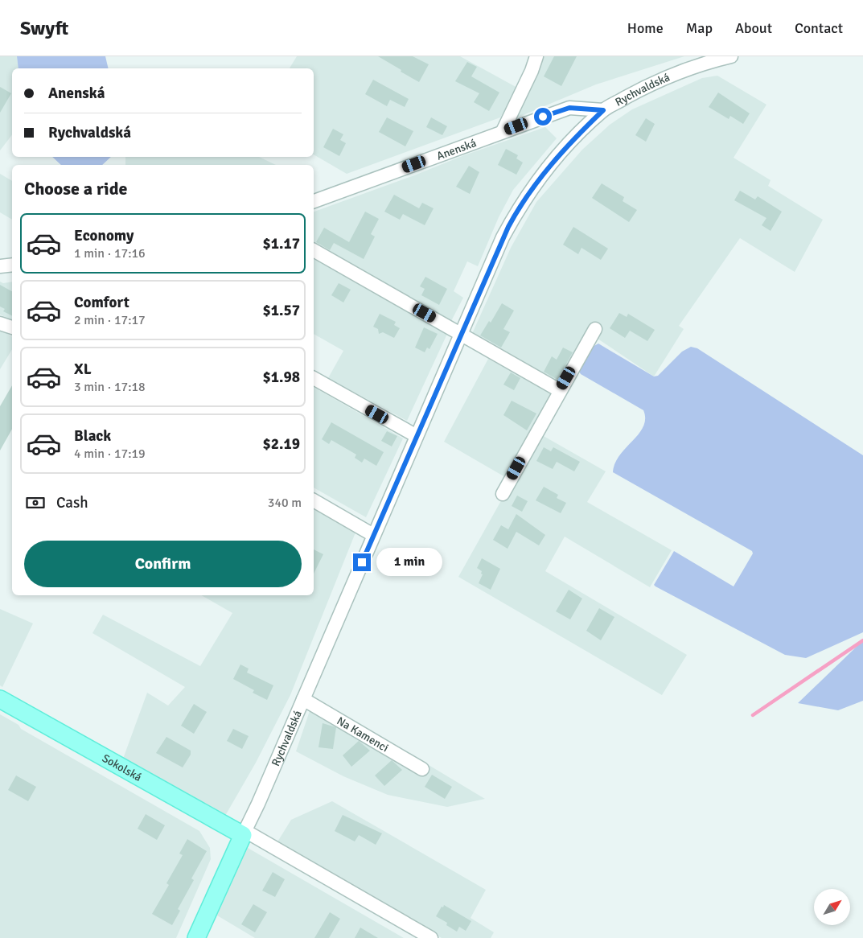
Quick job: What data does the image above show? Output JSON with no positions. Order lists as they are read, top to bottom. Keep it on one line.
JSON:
{"streets":{"main road":["Rychvaldská","Sokolská"],"street":["Anenská","Na Kamenci"]},"crossings":[["Rychvaldská","Anenská"],["Rychvaldská","Na Kamenci"],["Rychvaldská","Sokolská"]],"north":"top right","page":{"header":"Swyft","nav":["Home","Map","About","Contact"],"banner":["Anenská","Rychvaldská"],"heading":"Choose a ride","list":[{"name":"Economy","note":"1 min · 17:16","value":"$1.17"},{"name":"Comfort","note":"2 min · 17:17","value":"$1.57"},{"name":"XL","note":"3 min · 17:18","value":"$1.98"},{"name":"Black","note":"4 min · 17:19","value":"$2.19"}],"pay":["Cash","340 m"],"buttons":"Confirm","bubble":"1 min"}}
